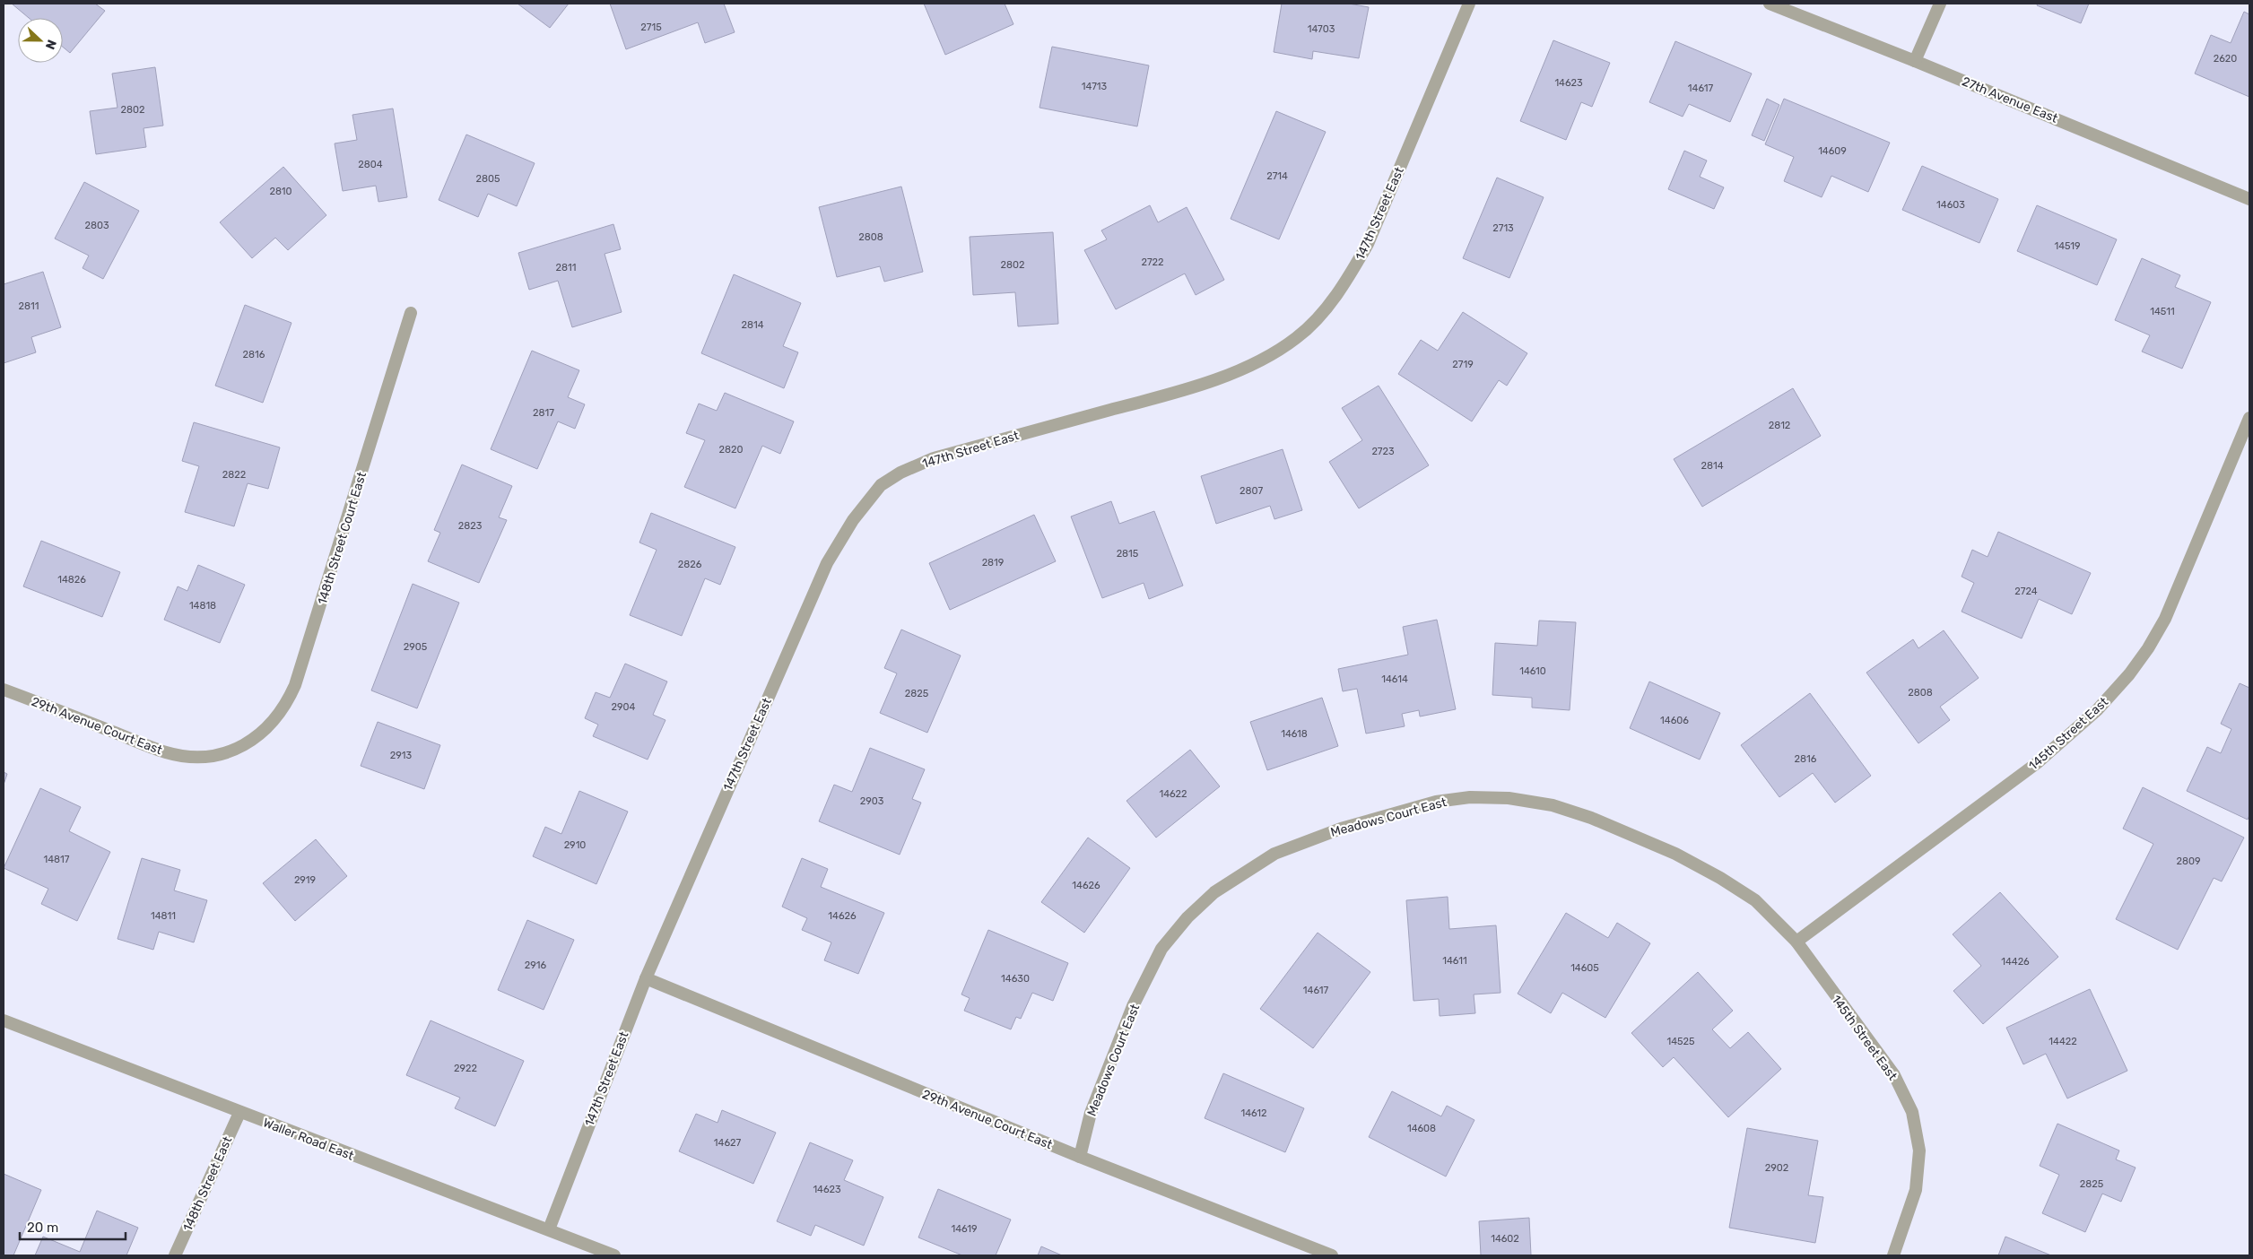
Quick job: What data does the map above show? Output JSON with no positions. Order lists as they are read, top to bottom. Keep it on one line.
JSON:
{"streets":{"street":["27th Avenue East","147th Street East","148th Street Court East","29th Avenue Court East","145th Street East","Meadows Court East","Waller Road East","148th Street East"]},"crossings":[["147th Street East","29th Avenue Court East"],["147th Street East","Waller Road East"],["148th Street Court East","29th Avenue Court East"],["29th Avenue Court East","Meadows Court East"],["145th Street East","Meadows Court East"],["Waller Road East","148th Street East"]],"house_numbers":["2715","14703","2620","14623","14713","14617","2802","14609","2804","2714","2805","2810","14603","2803","2713","2808","14519","2722","2802","2811","2811","14511","2814","2816","2719","2817","2812","2820","2723","2814","2822","2807","2823","2815","2819","2826","14826","2724","14818","2905","14610","14614","2808","2825","2904","14606","14618","2913","2816","14622","2903","2910","14817","2809","2919","14626","14811","14626","14611","14426","2916","14605","14630","14617","14525","14422","2922","14612","14608","14627","2902","2825","14623","14619","14602"],"scale_bar":"20 m","north":"right"}
